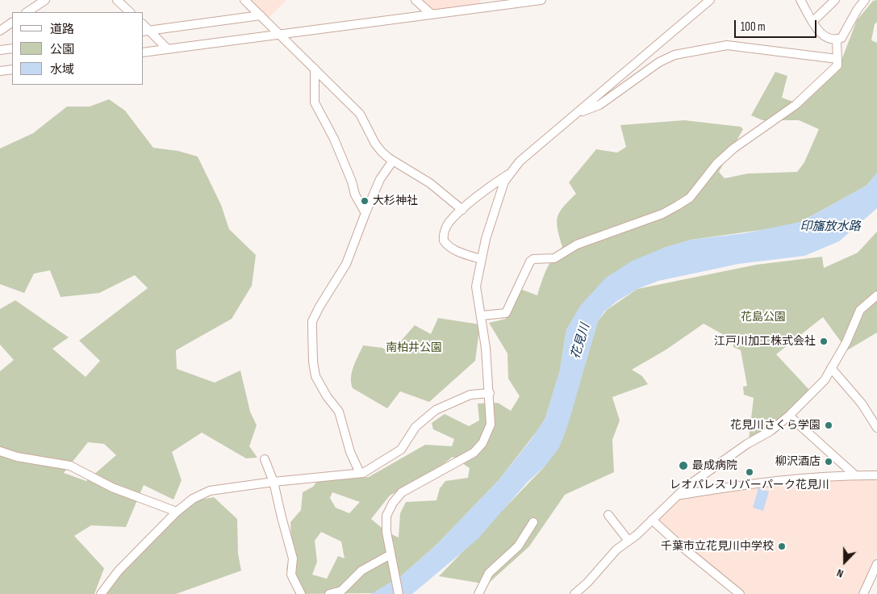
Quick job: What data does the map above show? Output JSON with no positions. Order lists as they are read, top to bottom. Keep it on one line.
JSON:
{"water":["印旛放水路","花見川"],"parks":["花島公園","南柏井公園"],"places":["大杉神社","江戸川加工株式会社","花見川さくら学園","柳沢酒店","最成病院","レオパレス リバーパーク花見川","千葉市立花見川中学校"],"legend":["道路","公園","水域"],"scale_bar":"100 m","north":"bottom"}
